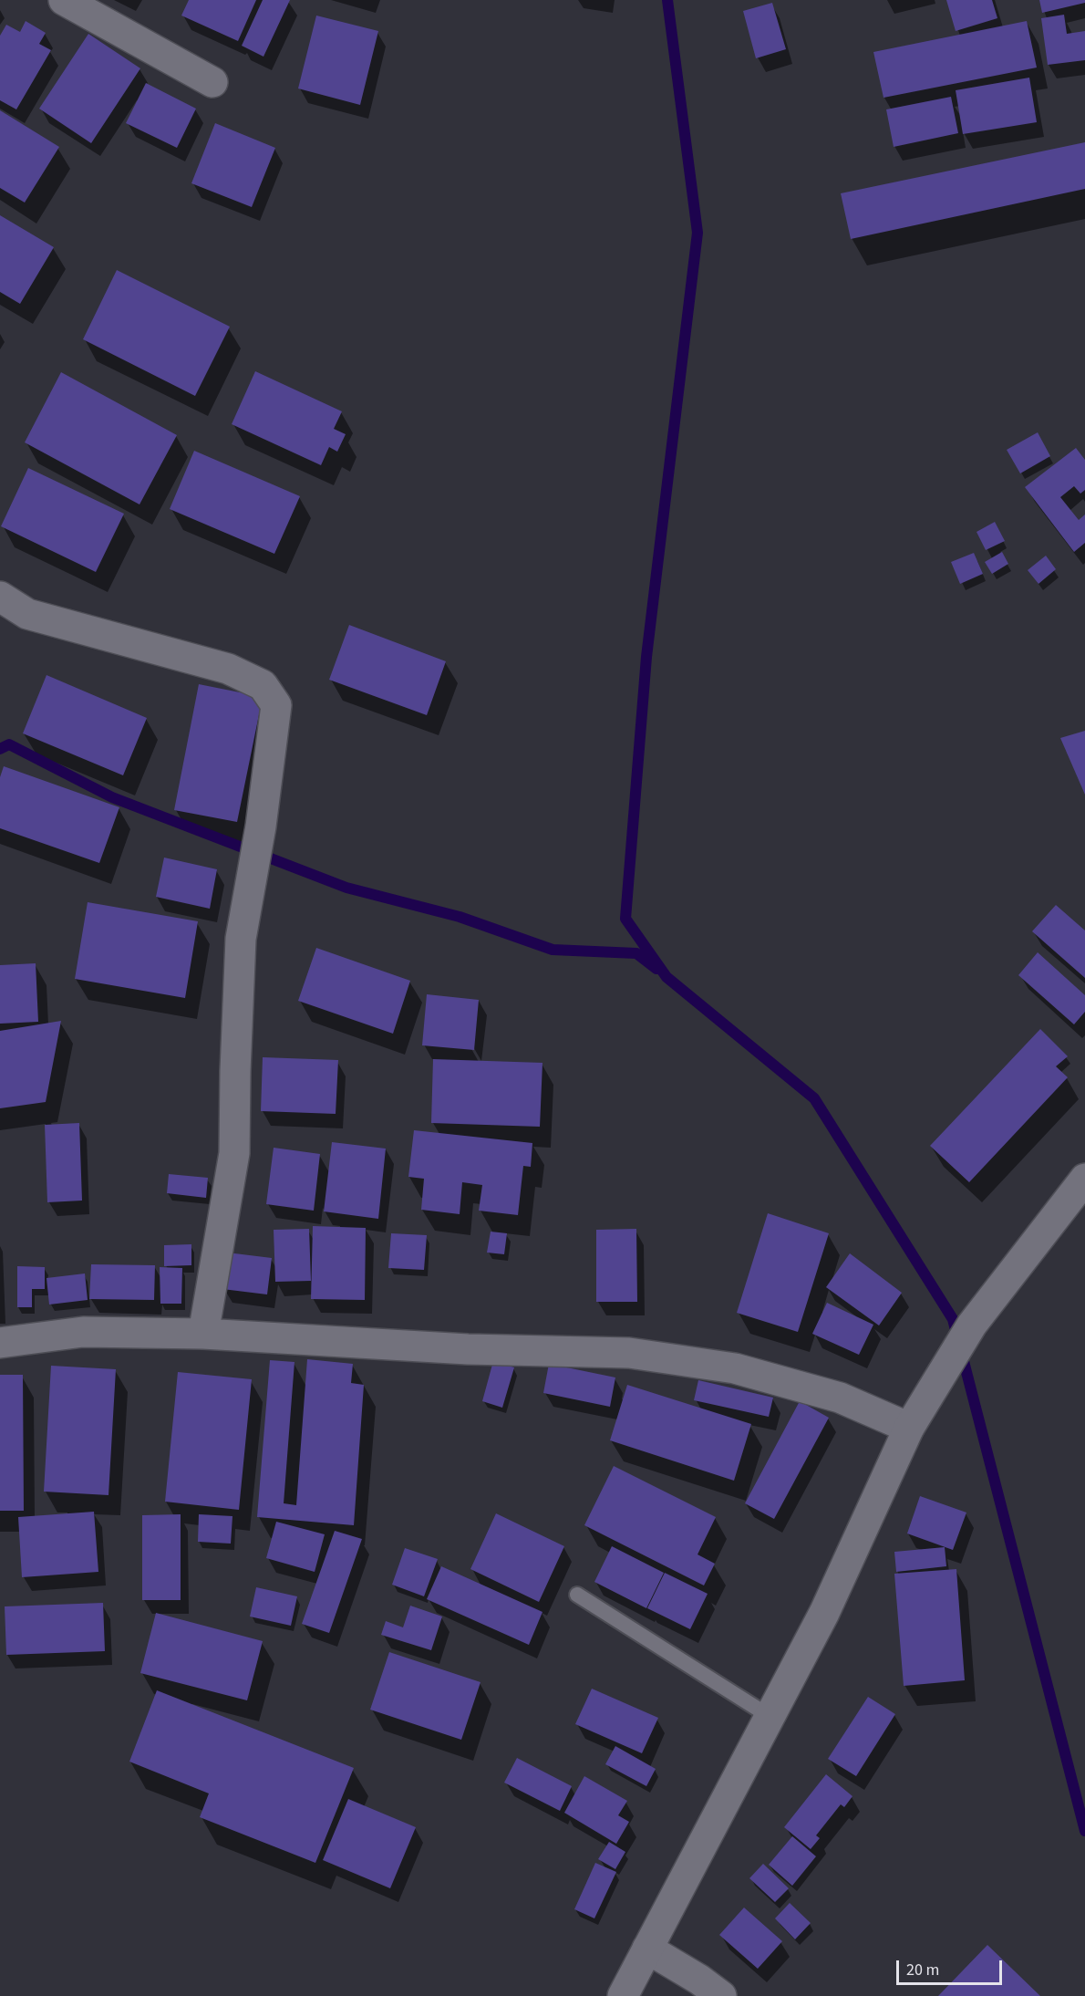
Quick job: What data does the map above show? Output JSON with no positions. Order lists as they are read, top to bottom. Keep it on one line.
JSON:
{"scale_bar":"20 m"}
